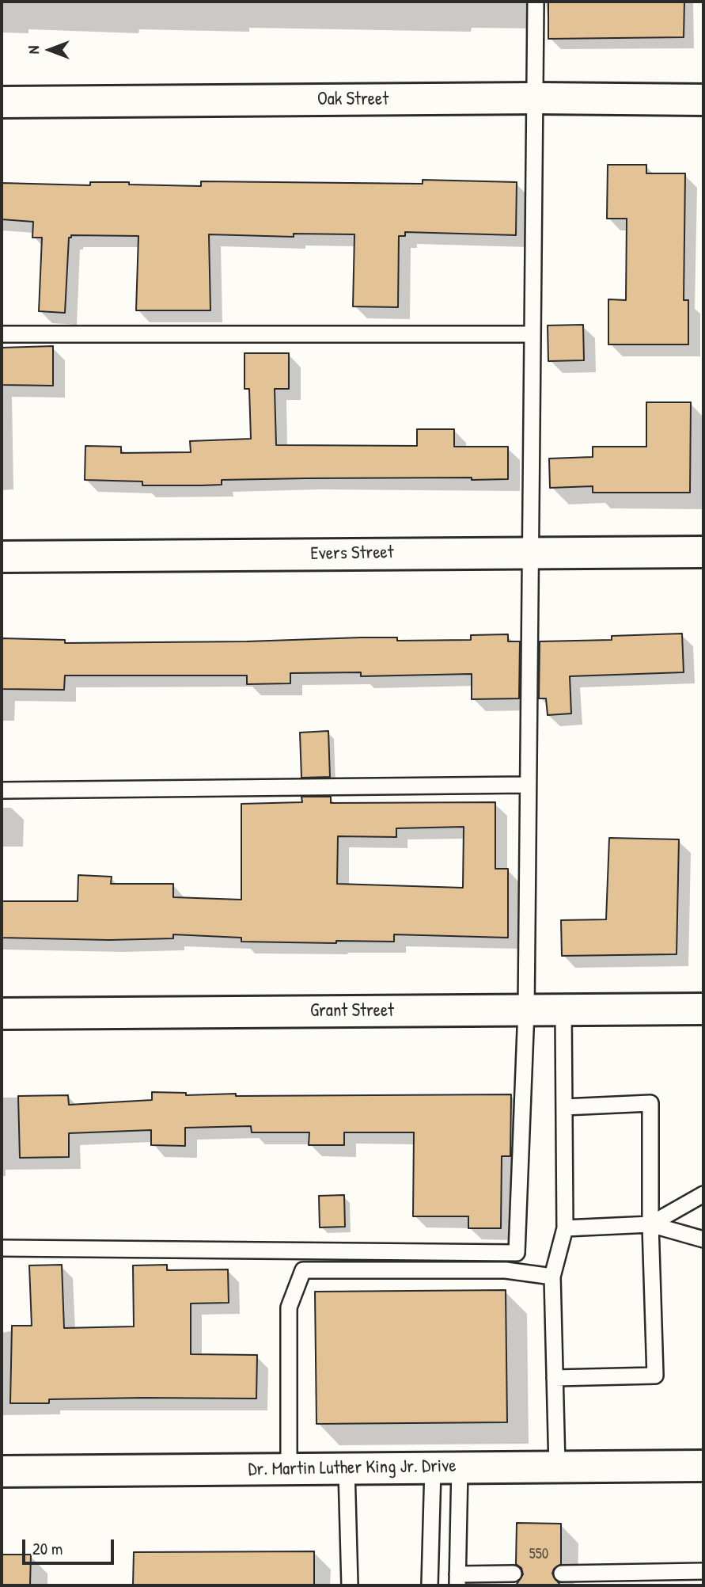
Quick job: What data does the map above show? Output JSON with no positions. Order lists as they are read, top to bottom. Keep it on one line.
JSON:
{"streets":{"street":["Oak Street","Evers Street","Grant Street","Dr. Martin Luther King Jr. Drive"]},"house_numbers":["550"],"scale_bar":"20 m","north":"left"}
